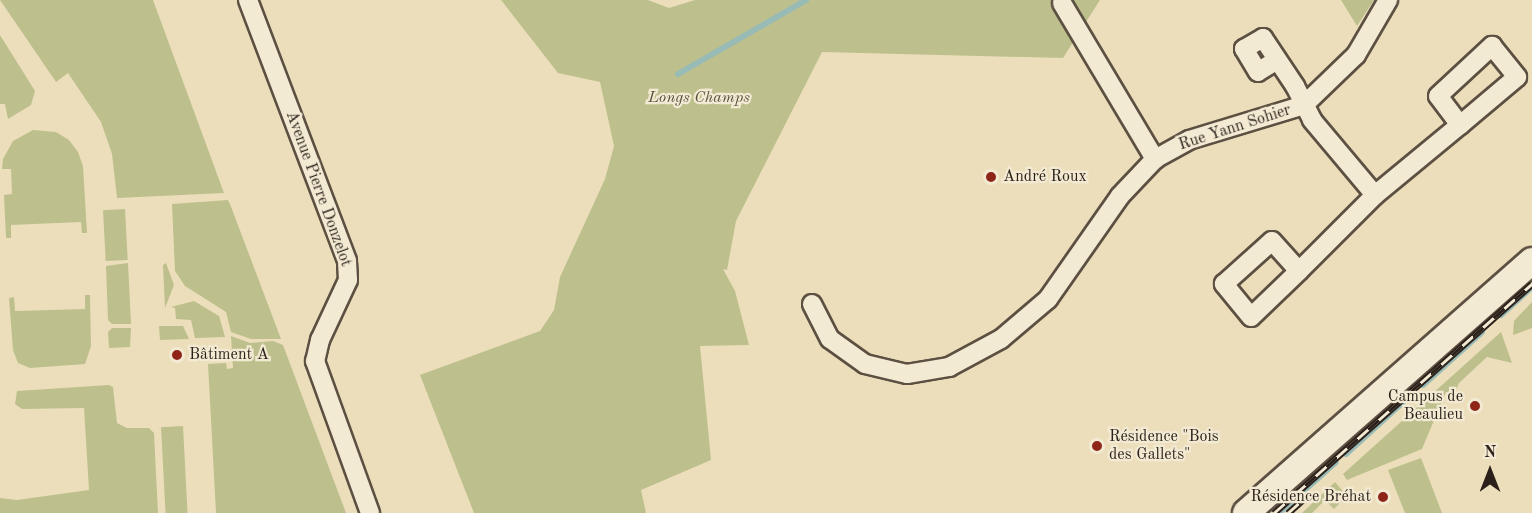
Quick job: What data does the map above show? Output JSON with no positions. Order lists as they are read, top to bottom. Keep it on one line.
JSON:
{"streets":{"street":["Rue Yann Sohier","Avenue Pierre Donzelot"]},"parks":["Longs Champs"],"places":["André Roux","Bâtiment A","Campus de Beaulieu","Résidence \"Bois des Gallets\"","Résidence Bréhat"],"north":"top"}
